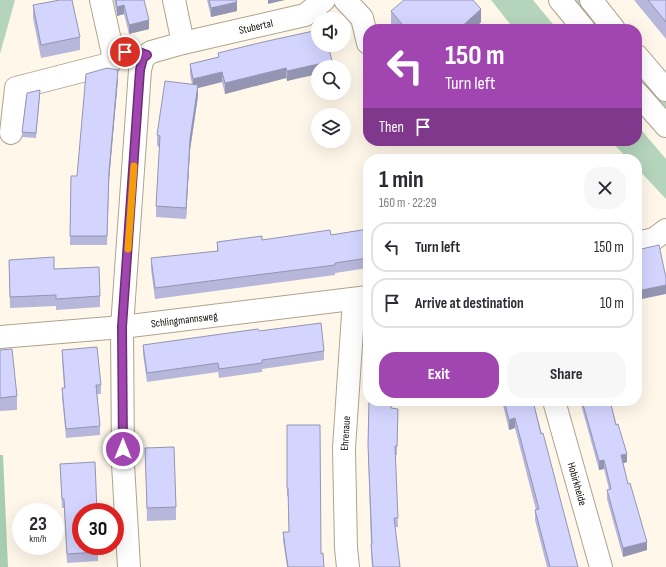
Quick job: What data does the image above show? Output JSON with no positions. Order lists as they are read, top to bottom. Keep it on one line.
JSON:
{"streets":{"street":["Stubertal","Schlingmannsweg","Ehrenaue","Hobirkheide"]},"crossings":[["Schlingmannsweg","Ehrenaue"]],"page":{"turn":["150 m","Turn left"],"then":"Then","heading":["1 min","160 m · 22:29"],"list":[{"name":"Turn left","value":"150 m"},{"name":"Arrive at destination","value":"10 m"}],"buttons":["Exit","Share"],"speed":"23 km/h","limit":"30"}}
